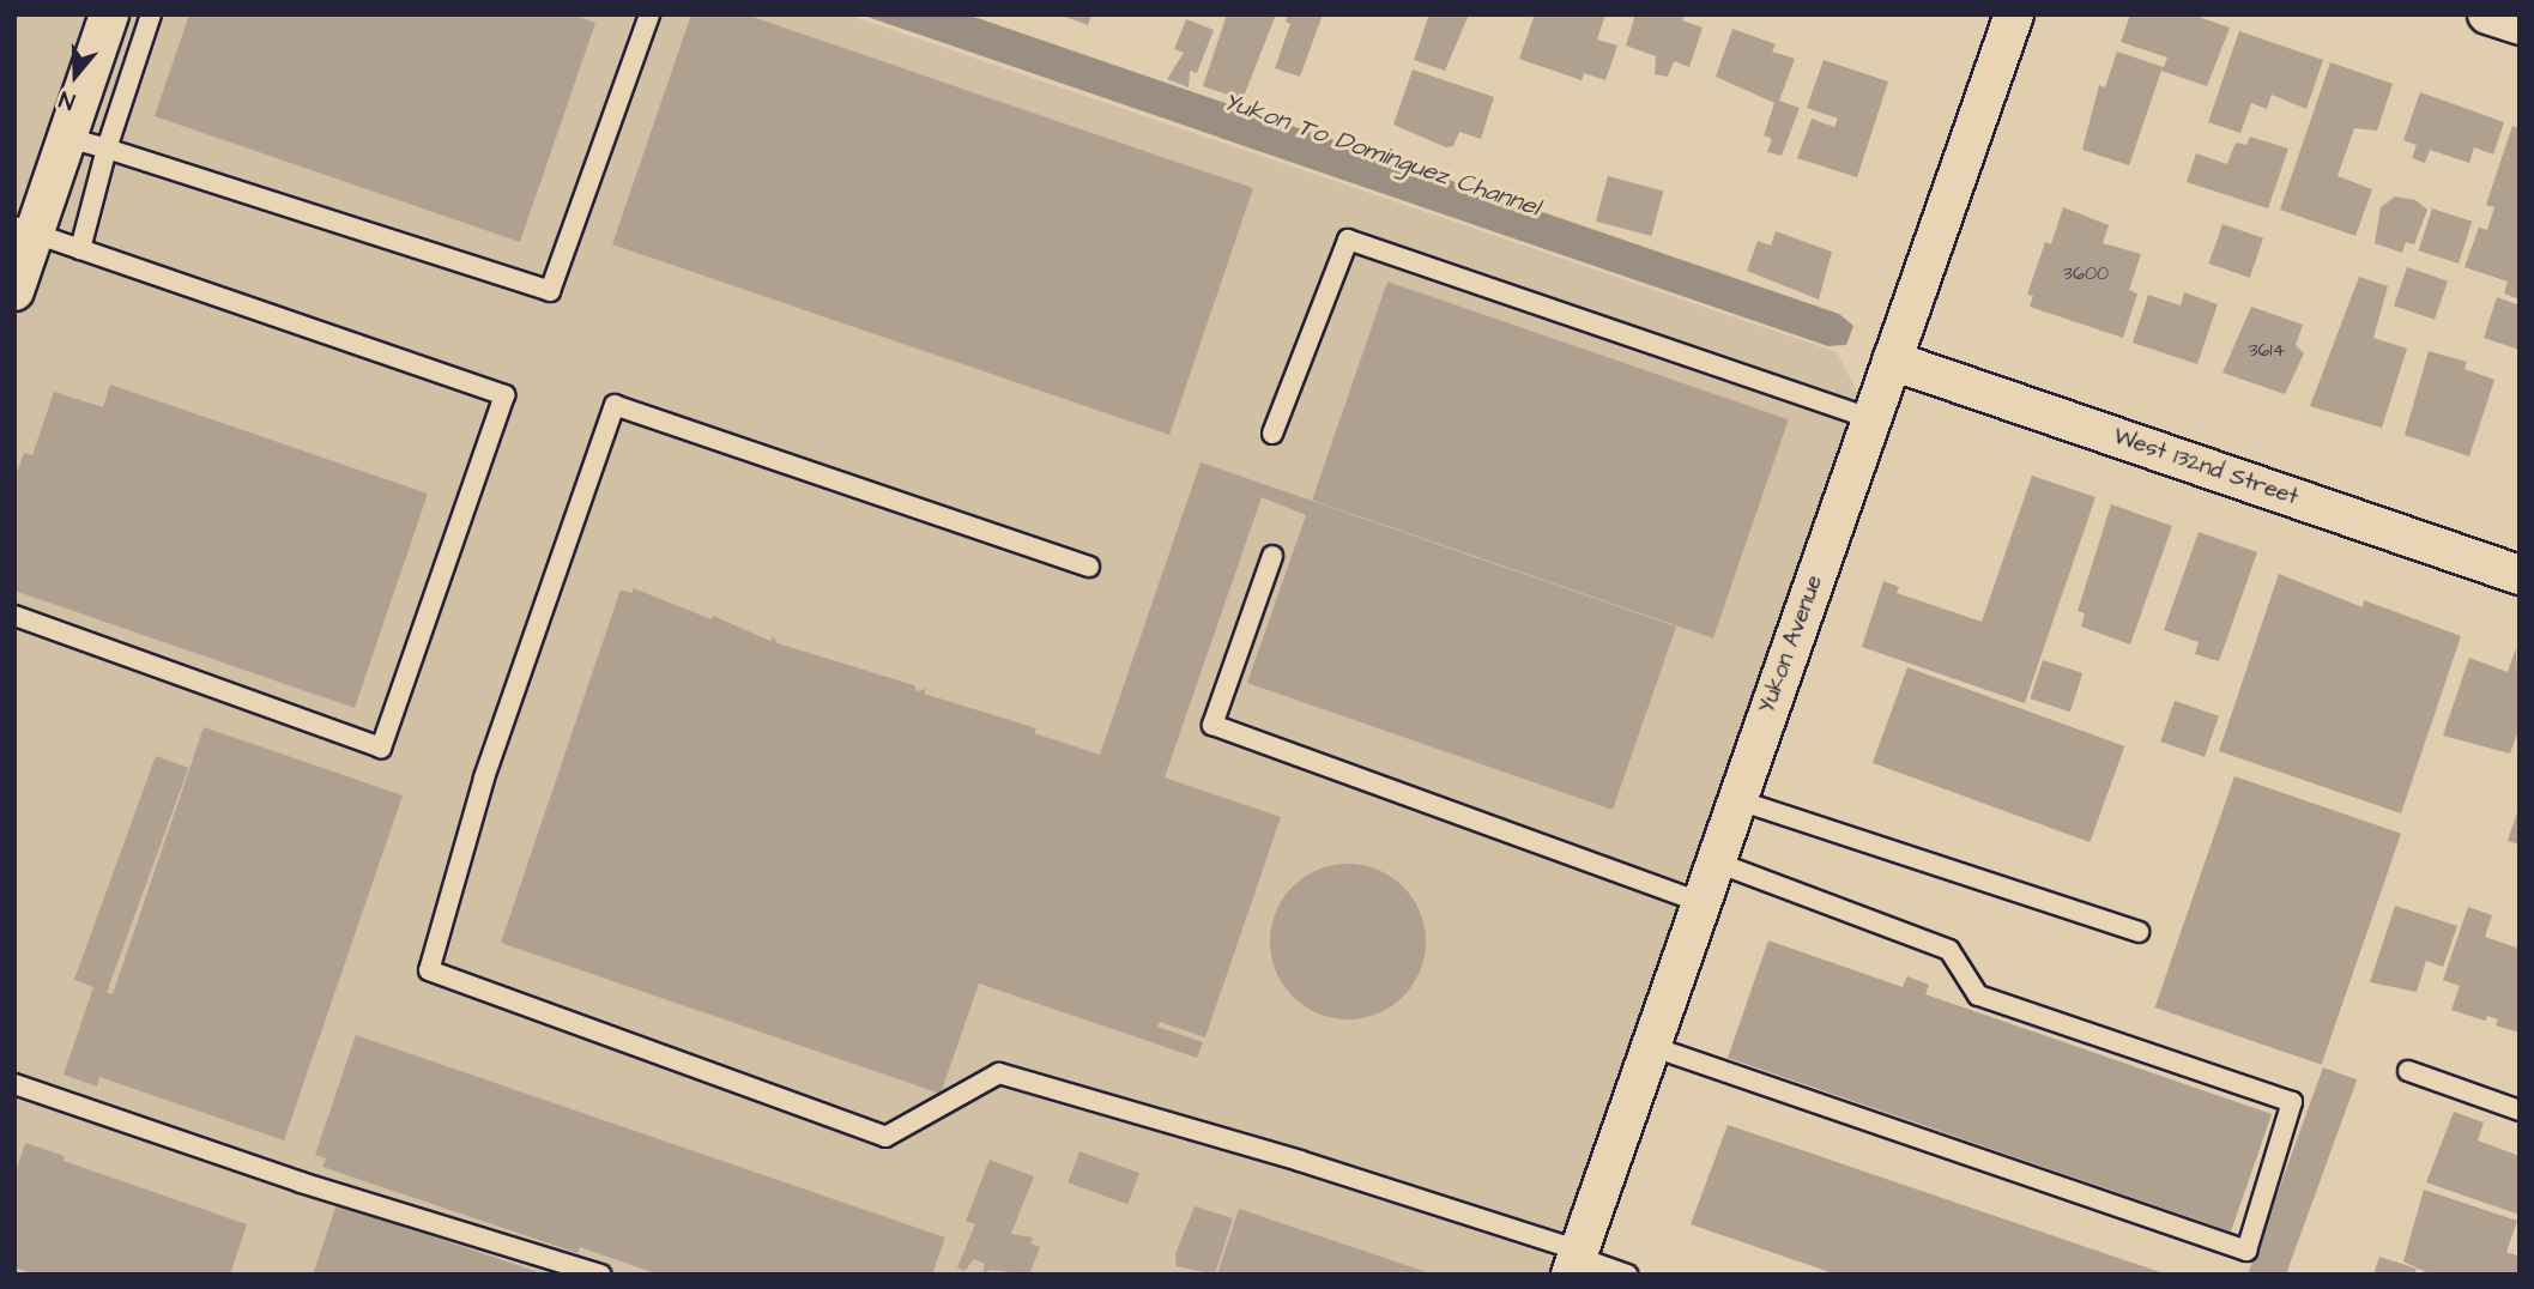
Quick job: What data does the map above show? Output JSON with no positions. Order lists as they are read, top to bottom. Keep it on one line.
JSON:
{"streets":{"street":["West 132nd Street","Yukon Avenue"]},"crossings":[["West 132nd Street","Yukon Avenue"]],"water":["Yukon To Dominguez Channel"],"house_numbers":["3600","3614"],"north":"bottom"}
